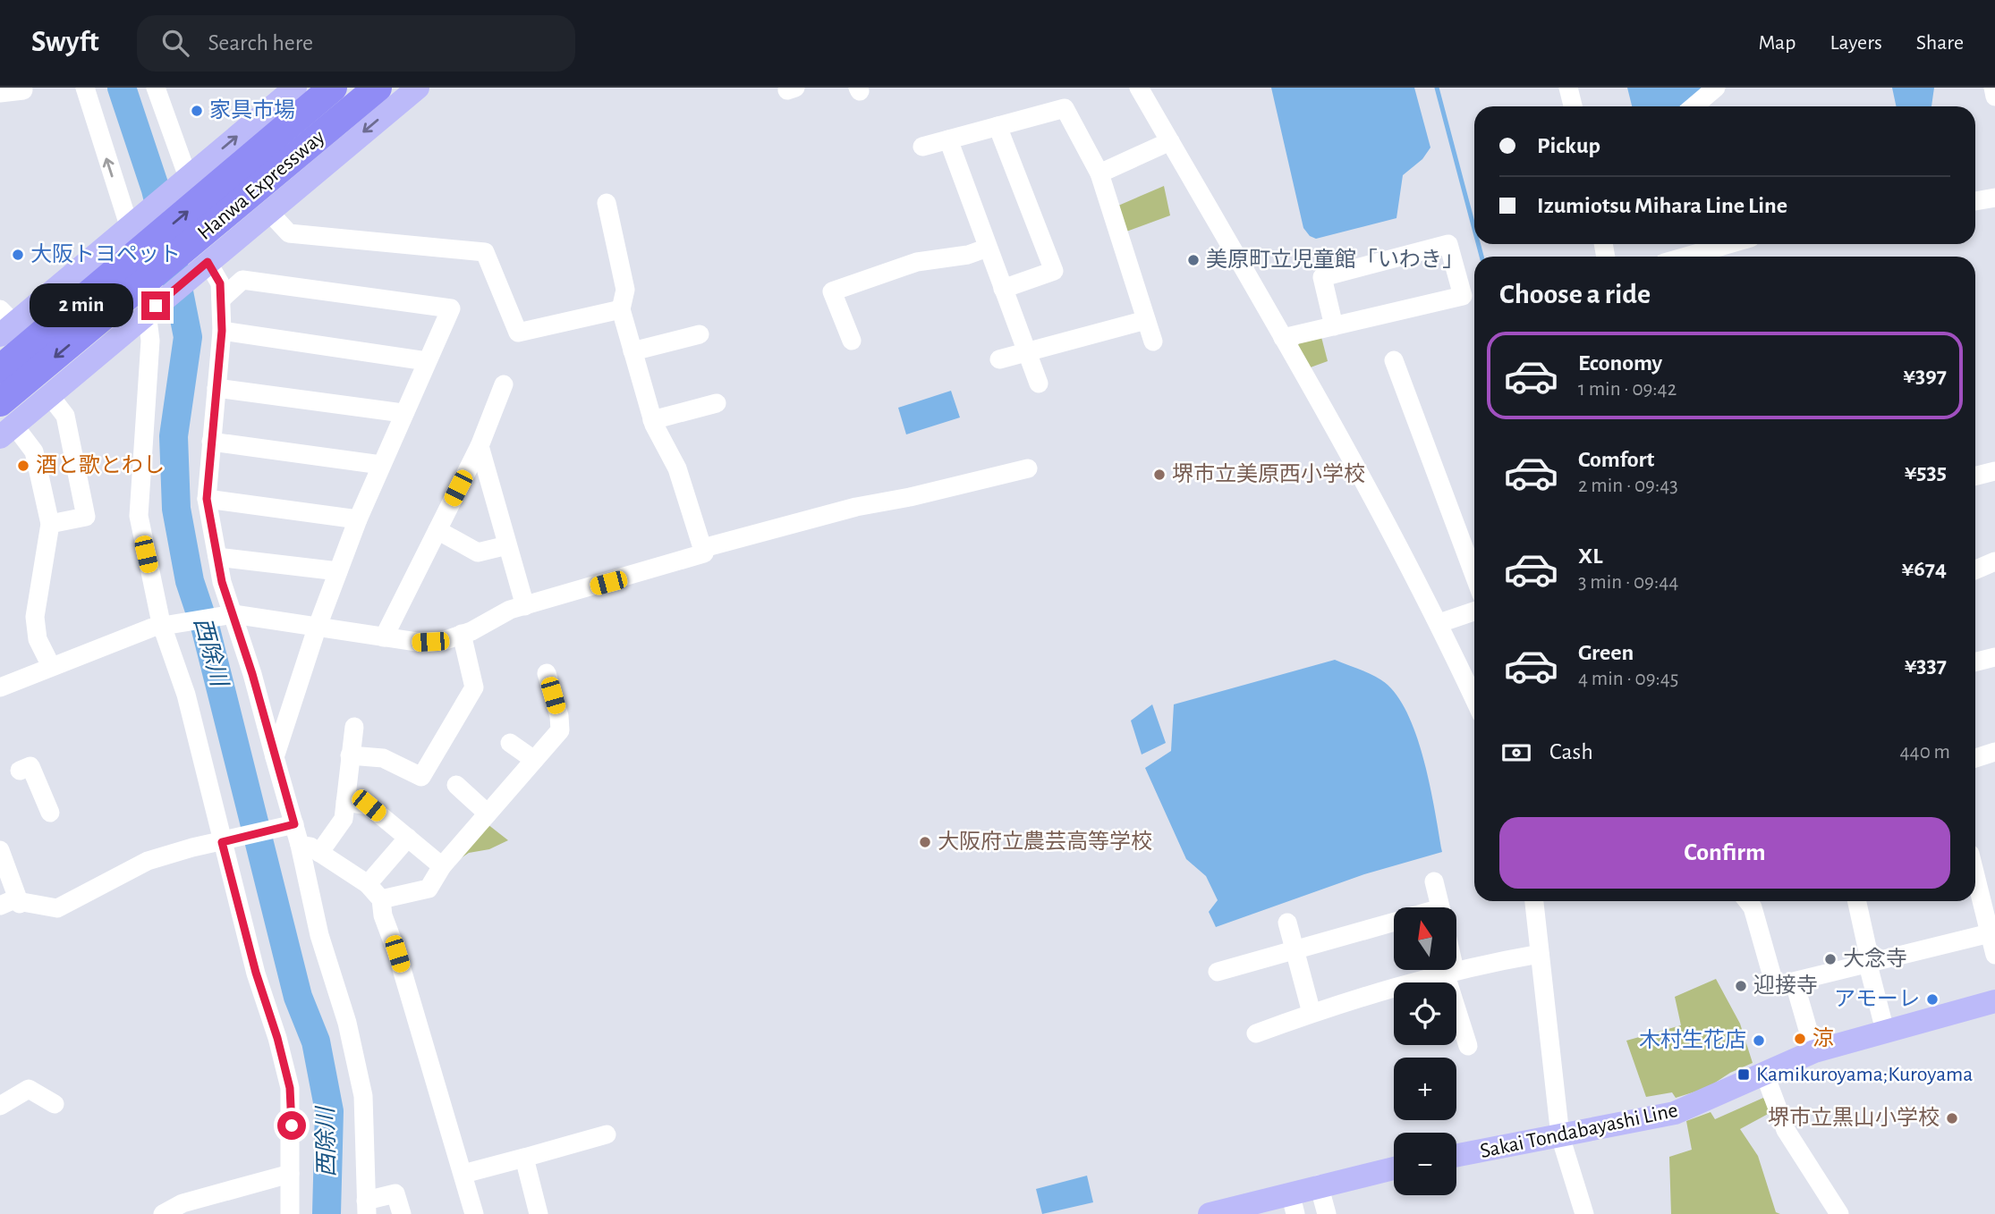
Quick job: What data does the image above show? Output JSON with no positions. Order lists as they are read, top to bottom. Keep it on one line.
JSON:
{"streets":{"highway":["Hanwa Expressway"],"main road":["Sakai Tondabayashi Line"]},"water":["西除川"],"places":{"other":["家具市場","大阪トヨペット","美原町立児童館「いわき」","酒と歌とわし","堺市立美原西小学校","大阪府立農芸高等学校","大念寺","迎接寺","アモーレ","涼","木村生花店","堺市立黒山小学校"],"transit":["Kamikuroyama;Kuroyama"]},"north":"top","page":{"header":"Swyft","search":"Search here","nav":["Map","Layers","Share"],"banner":["Pickup","Izumiotsu Mihara Line Line"],"heading":"Choose a ride","bubble":"2 min","list":[{"name":"Economy","note":"1 min · 09:42","value":"¥397"},{"name":"Comfort","note":"2 min · 09:43","value":"¥535"},{"name":"XL","note":"3 min · 09:44","value":"¥674"},{"name":"Green","note":"4 min · 09:45","value":"¥337"}],"pay":["Cash","440 m"],"buttons":"Confirm","map_buttons":["+","−"]}}
